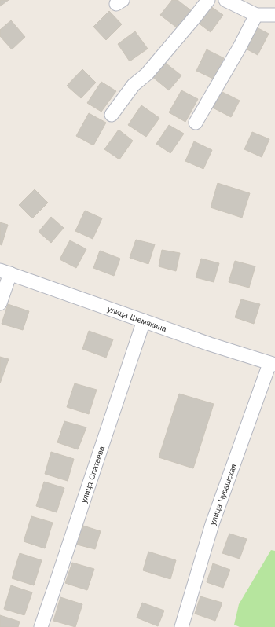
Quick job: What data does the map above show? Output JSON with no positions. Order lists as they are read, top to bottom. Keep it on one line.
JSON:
{"streets":{"street":["улица Шемякина","улица Спатаева","улица Чувашская"]},"crossings":[["улица Шемякина","улица Спатаева"],["улица Шемякина","улица Чувашская"]]}
